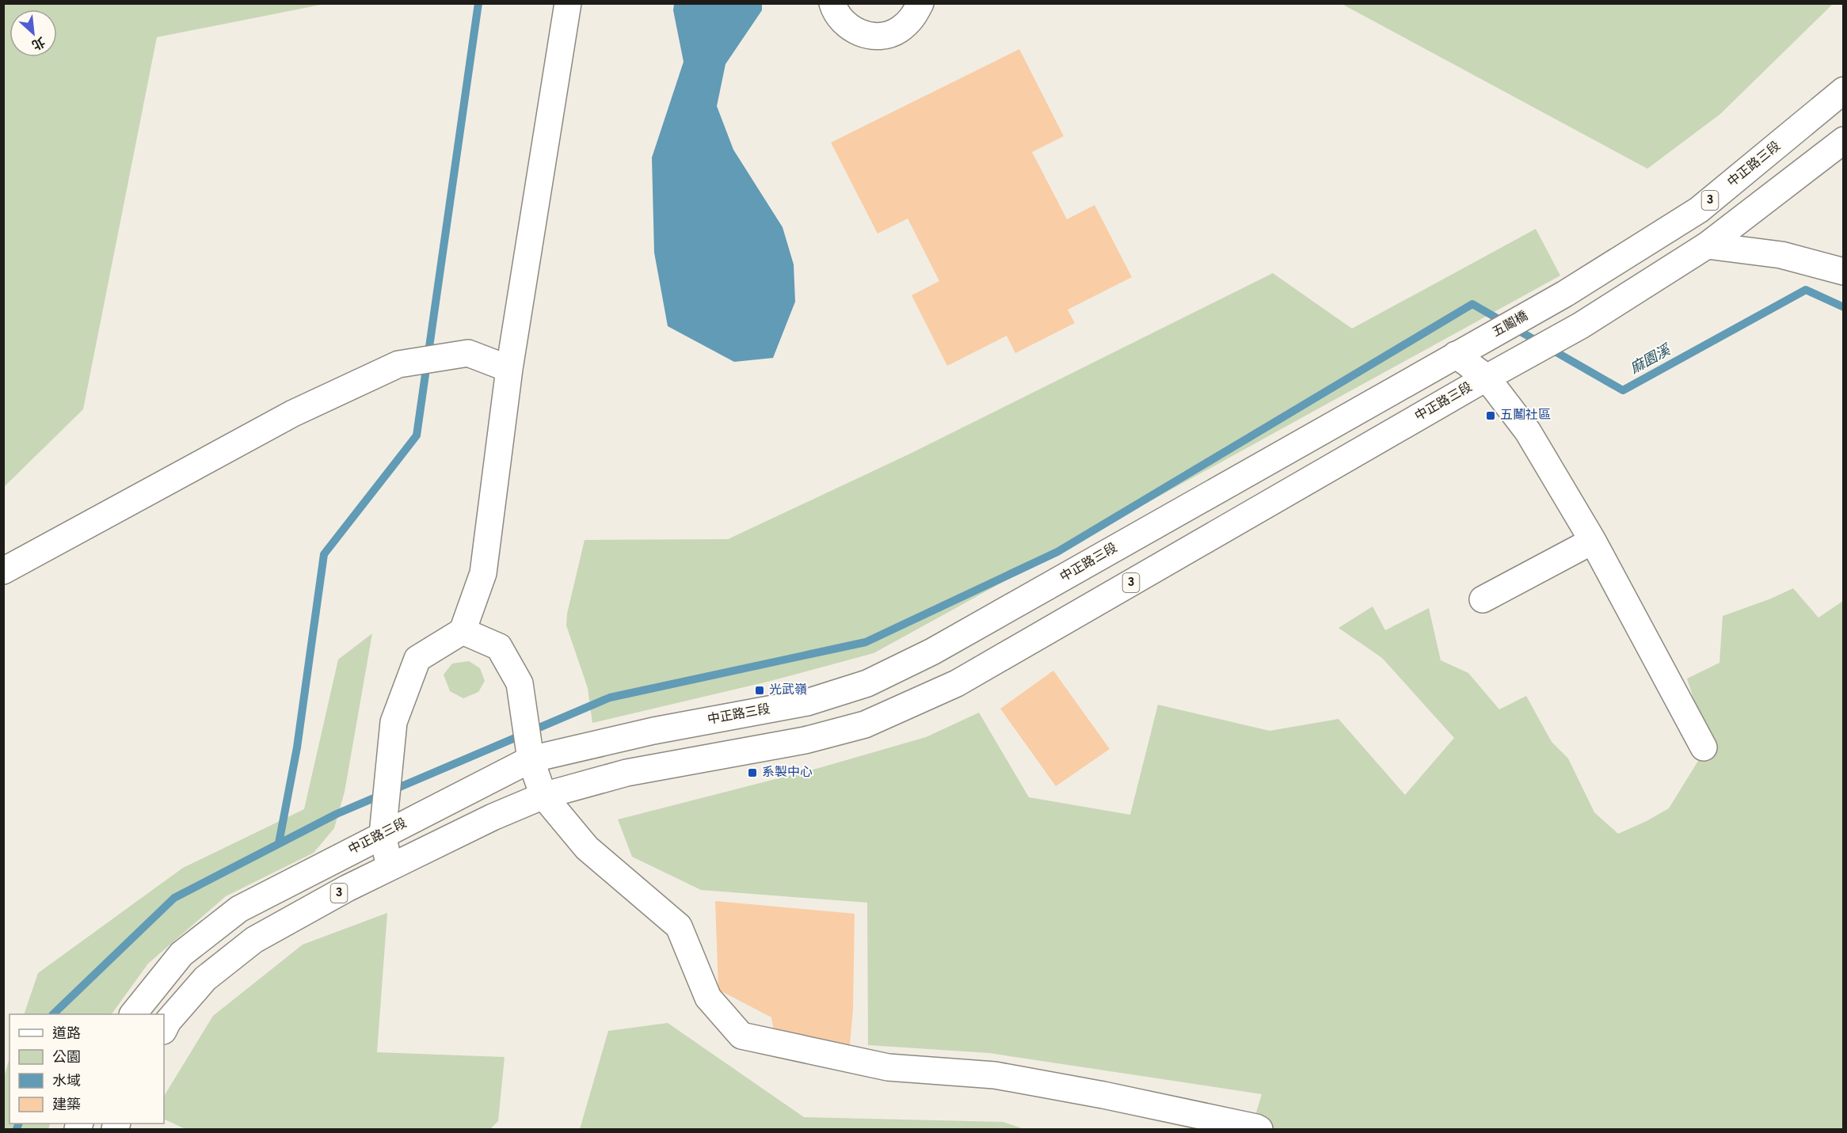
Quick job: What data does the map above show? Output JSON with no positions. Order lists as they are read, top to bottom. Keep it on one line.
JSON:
{"streets":{"main road":["中正路三段","3","五鬮橋"]},"crossings":[["中正路三段","3"],["中正路三段","五鬮橋"]],"water":["麻園溪"],"places":{"transit":["五鬮社區","光武嶺","系製中心"]},"legend":["道路","公園","水域","建築"],"north":"bottom right"}
